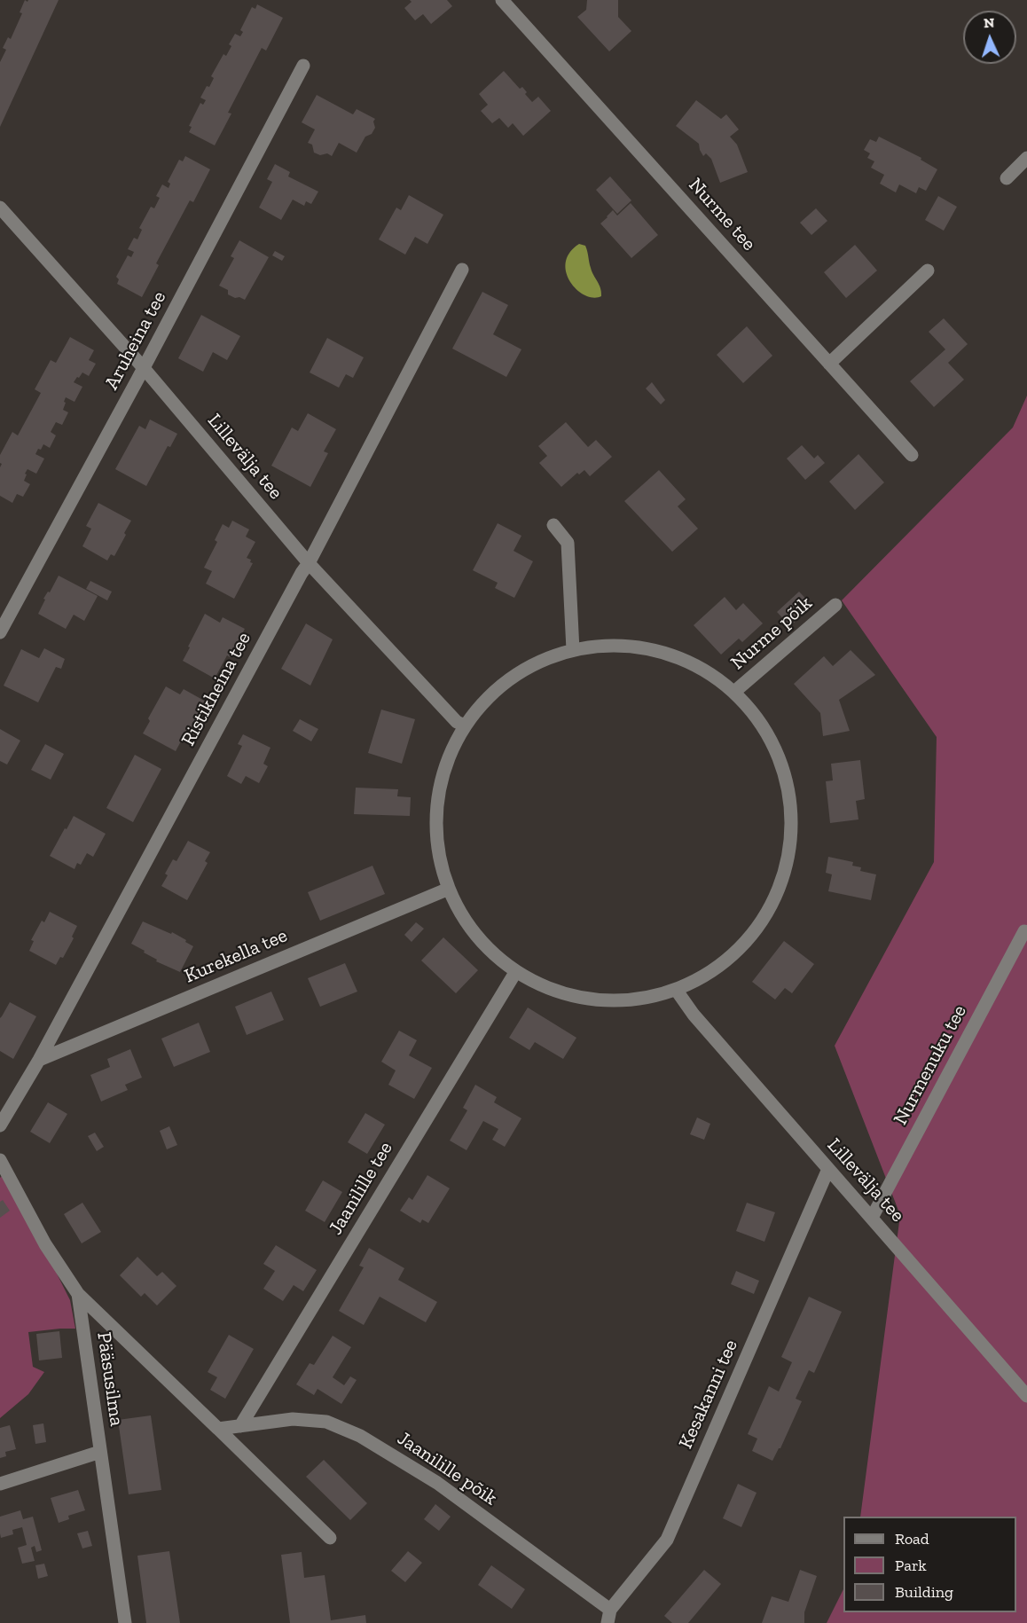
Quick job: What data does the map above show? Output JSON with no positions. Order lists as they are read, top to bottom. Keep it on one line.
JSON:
{"streets":{"street":["Nurme tee","Aruheina tee","Lillevälja tee","Nurme põik","Ristikheina tee","Kurekella tee","Nurmenuku tee","Jaanilille tee","Pääsusilma","Kesakanni tee","Jaanilille põik"]},"crossings":[["Aruheina tee","Lillevälja tee"],["Lillevälja tee","Ristikheina tee"],["Lillevälja tee","Nurmenuku tee"],["Lillevälja tee","Kesakanni tee"],["Ristikheina tee","Kurekella tee"],["Jaanilille tee","Jaanilille põik"],["Kesakanni tee","Jaanilille põik"]],"legend":["Road","Park","Building"],"north":"top"}
